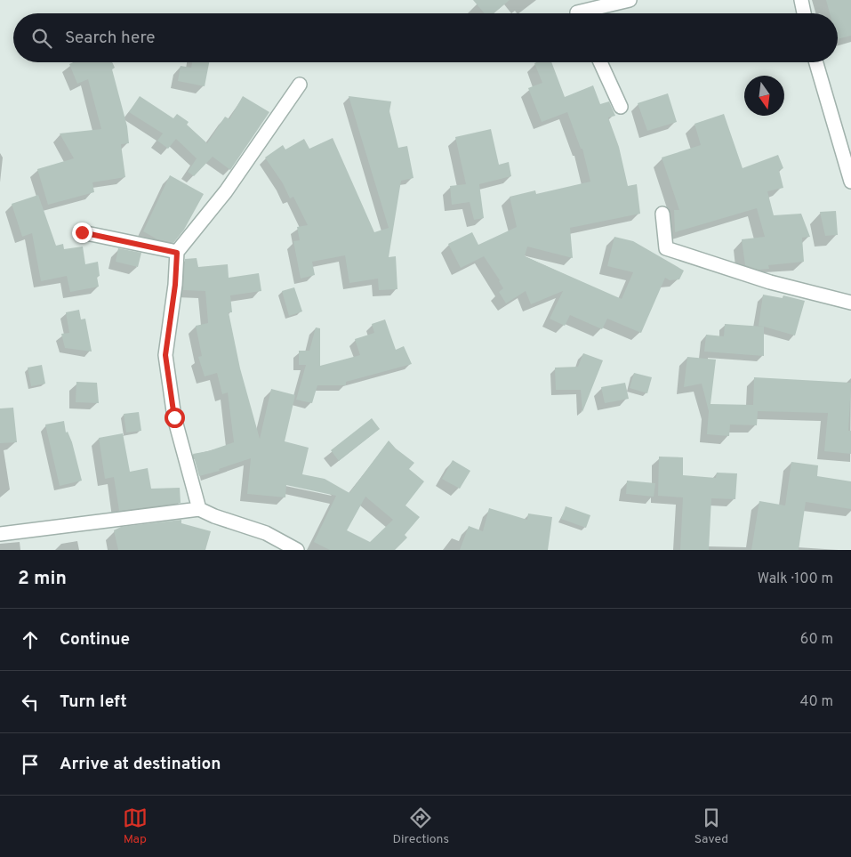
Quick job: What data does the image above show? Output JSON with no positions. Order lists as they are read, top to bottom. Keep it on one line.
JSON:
{"north":"bottom","page":{"search":"Search here","heading":["2 min","Walk · 100 m"],"list":[["Continue","60 m"],["Turn left","40 m"],"Arrive at destination"],"nav":["Map","Directions","Saved"]}}
